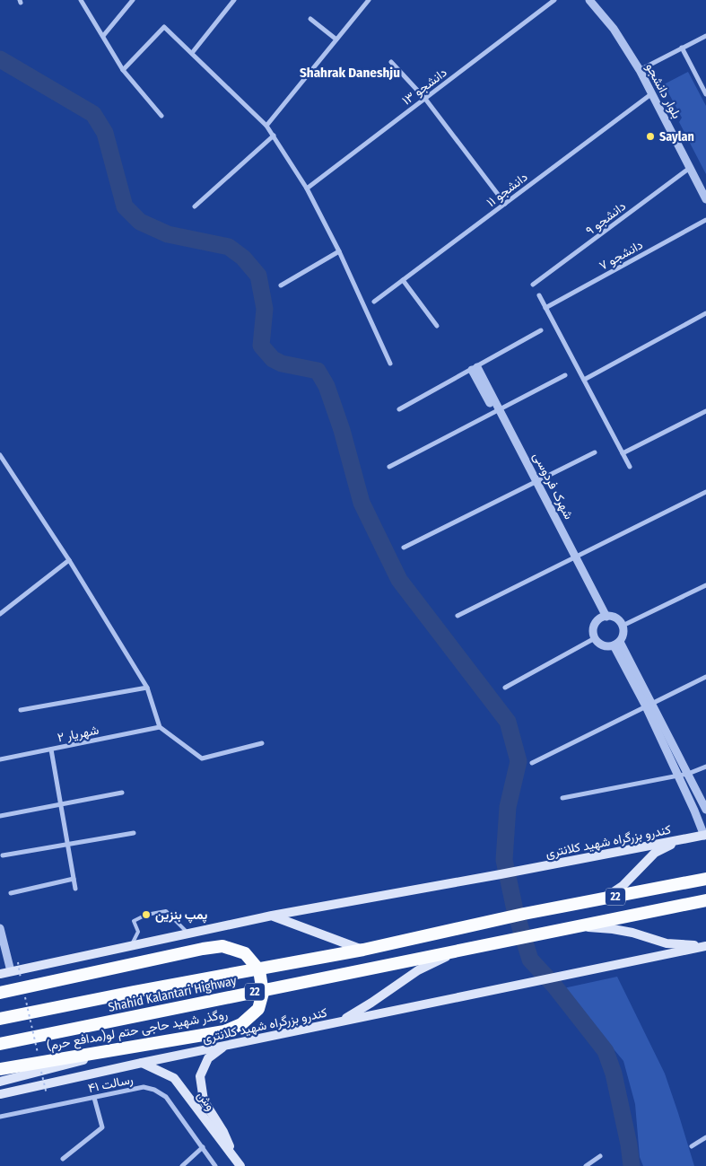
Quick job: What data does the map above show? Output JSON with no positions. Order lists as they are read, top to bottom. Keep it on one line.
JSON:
{"streets":{"highway":["22","Shahid Kalantari Highway","روگذر شهید حاجی حتم لو(مدافع حرم)"],"main road":["کندرو بزرگراه شهید کلانتری","وش"],"street":["دانشجو ۱۳","بلوار دانشجو","دانشجو ۱۱","دانشجو ۹","دانشجو ۷","شهرک فردوسی","۲ شهریار","۴۱ رسالت"]},"crossings":[["بلوار دانشجو","دانشجو ۱۱"],["بلوار دانشجو","دانشجو ۹"],["کندرو بزرگراه شهید کلانتری","وش"],["22","Shahid Kalantari Highway"]],"districts":["Shahrak Daneshju"],"places":["Saylan","پمپ بنزین"]}
